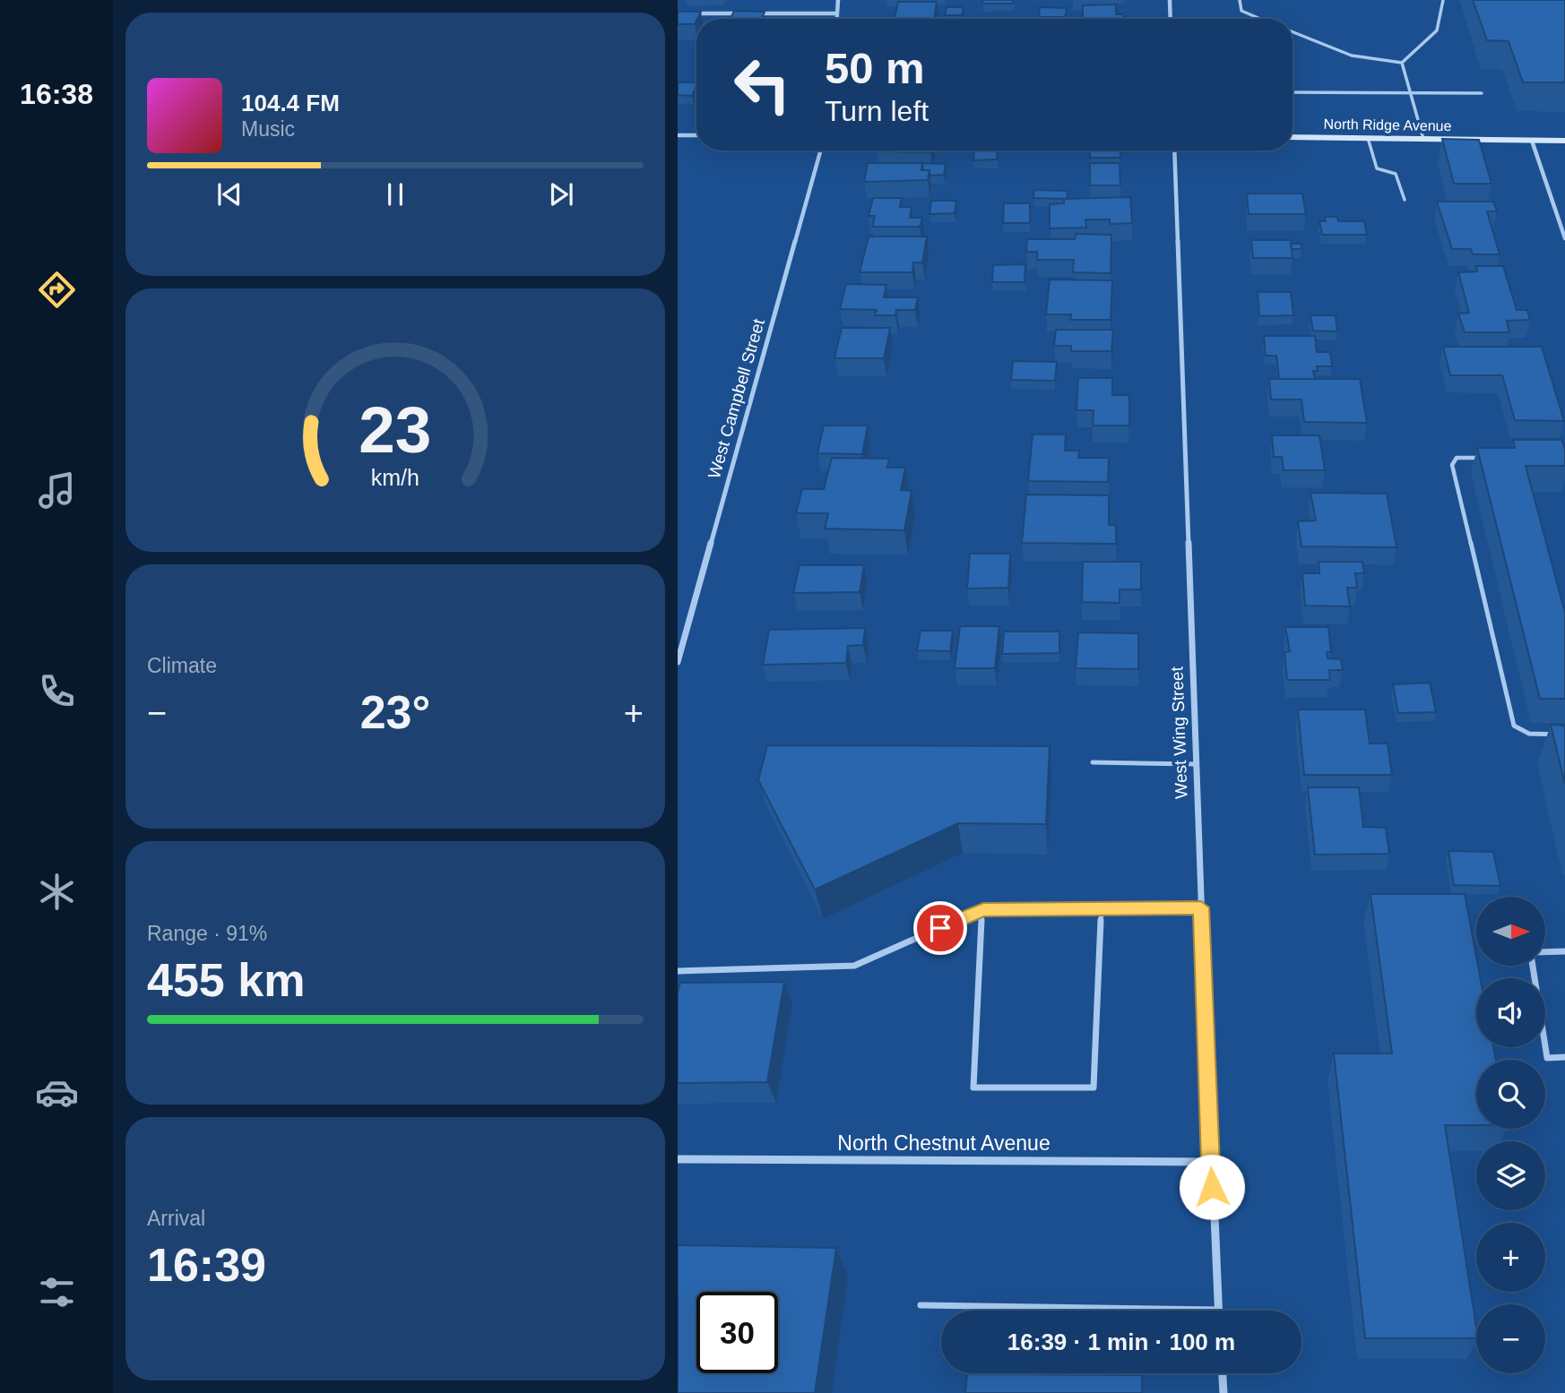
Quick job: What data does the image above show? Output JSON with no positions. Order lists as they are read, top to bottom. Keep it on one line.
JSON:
{"streets":{"street":["North Ridge Avenue","West Campbell Street","West Wing Street","North Chestnut Avenue"]},"crossings":[["West Wing Street","North Chestnut Avenue"]],"north":"right","page":{"tabs":"16:38","turn":["50 m","Turn left"],"song":["104.4 FM","Music"],"tile":["Climate",["Range · 91%","455 km"],["Arrival","16:39"]],"heat":["−","23°","+"],"map_buttons":["+","−"],"limit":"30","trip":"16:39 · 1 min · 100 m","gauge":["23","km/h"]}}
